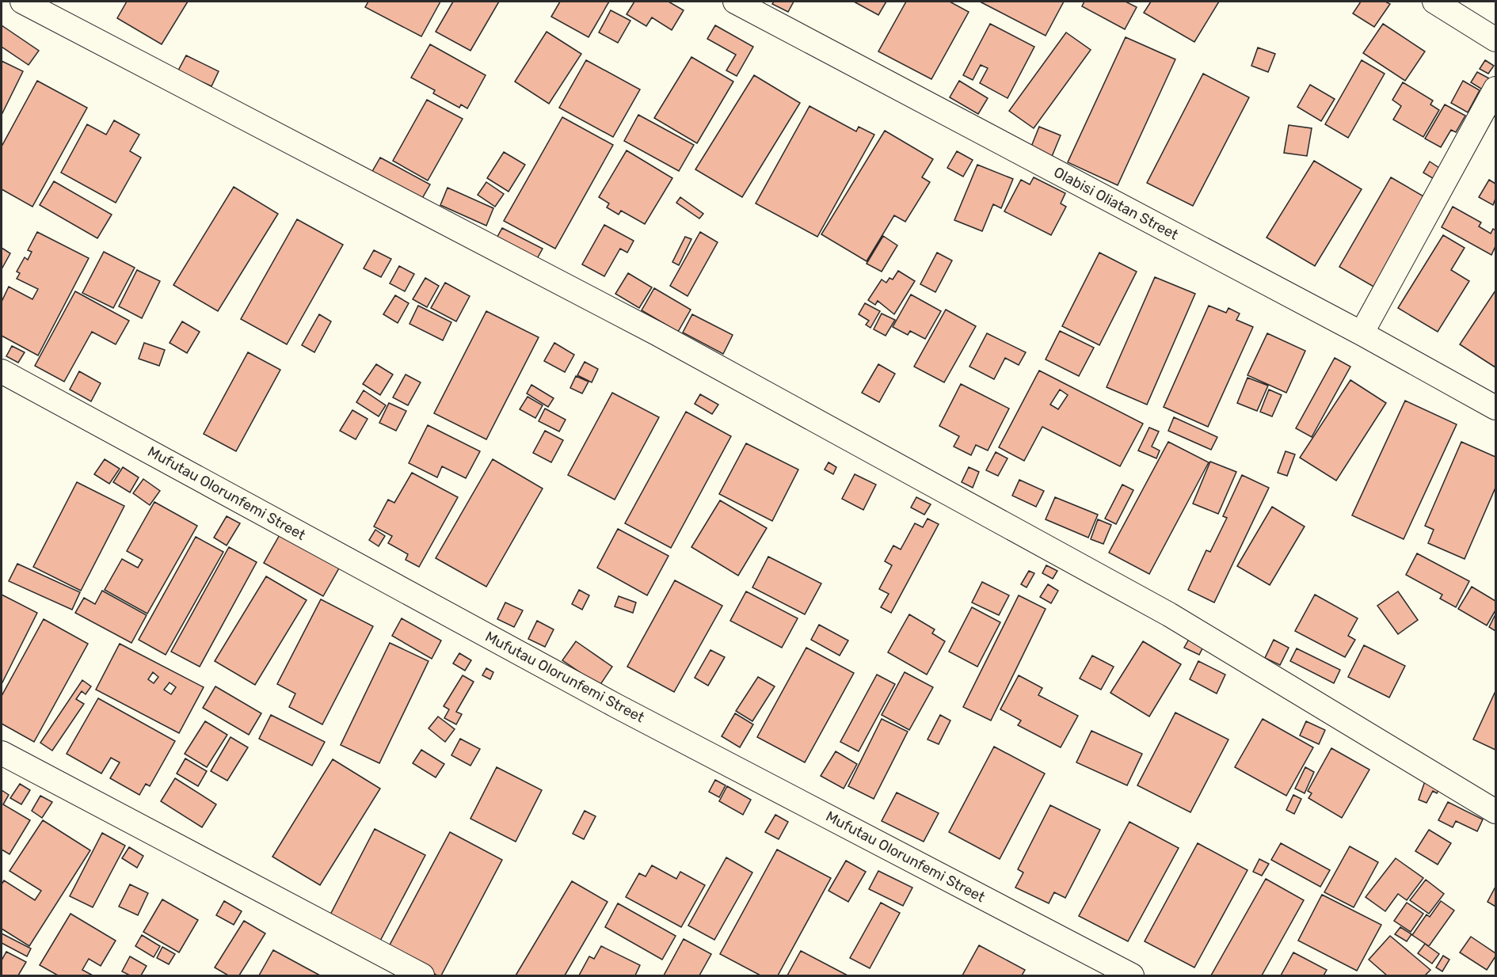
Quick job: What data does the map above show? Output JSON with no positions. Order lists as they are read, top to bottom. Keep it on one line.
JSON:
{"streets":{"street":["Olabisi Oliatan Street","Mufutau Olorunfemi Street"]}}
